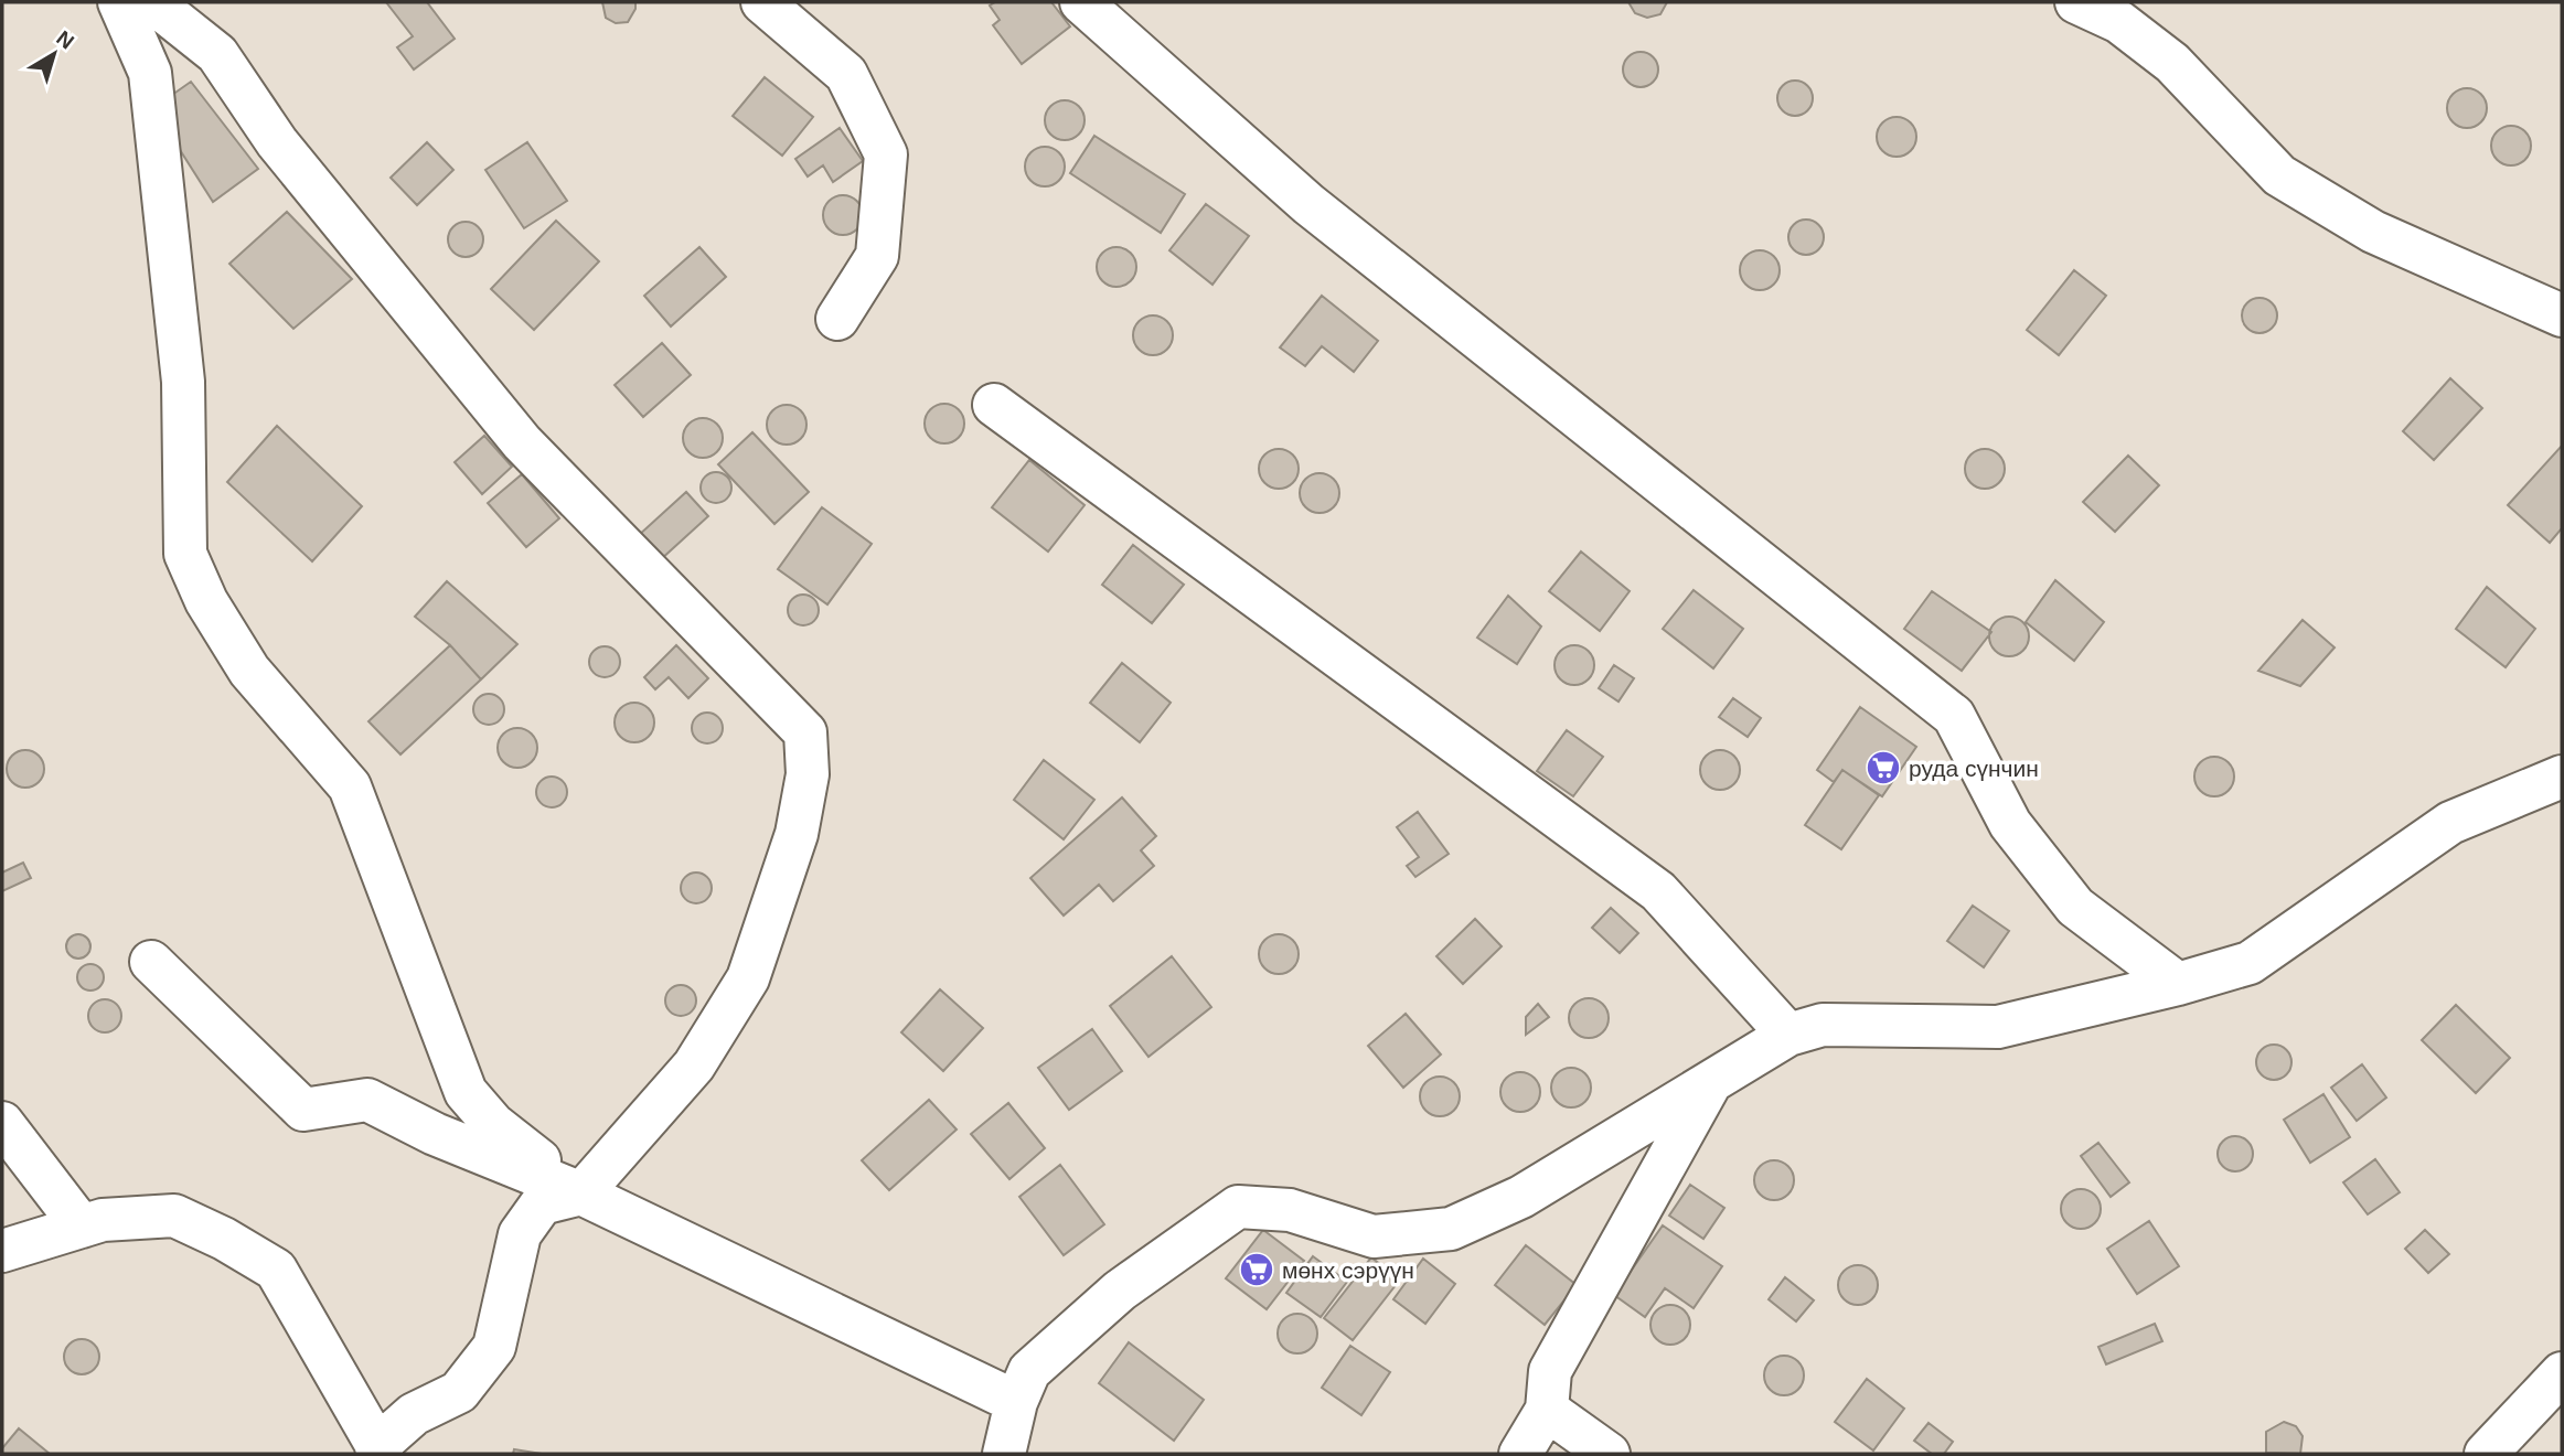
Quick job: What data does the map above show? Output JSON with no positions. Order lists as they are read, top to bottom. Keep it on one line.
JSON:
{"places":{"supermarket":["руда сүнчин","мөнх сэрүүн"]},"north":"top right"}
